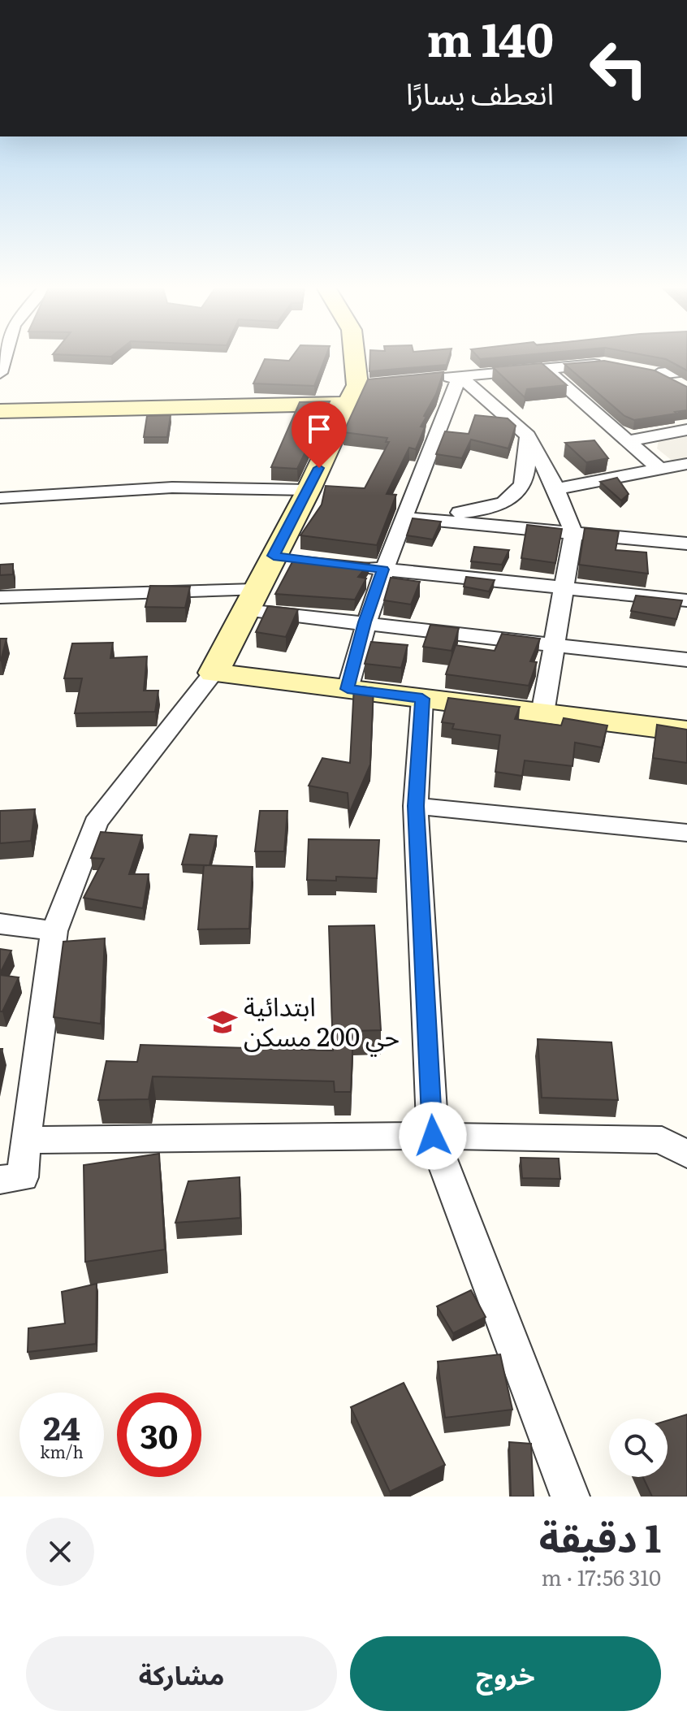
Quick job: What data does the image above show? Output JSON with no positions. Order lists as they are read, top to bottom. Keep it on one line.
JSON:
{"places":{"school or university":["ابتدائية حي 200 مسكن"]},"page":{"turn":["140 m","انعطف يسارًا"],"speed":"24 km/h","limit":"30","heading":["1 دقيقة","310 m · 17:56"],"buttons":["خروج","مشاركة"]}}
